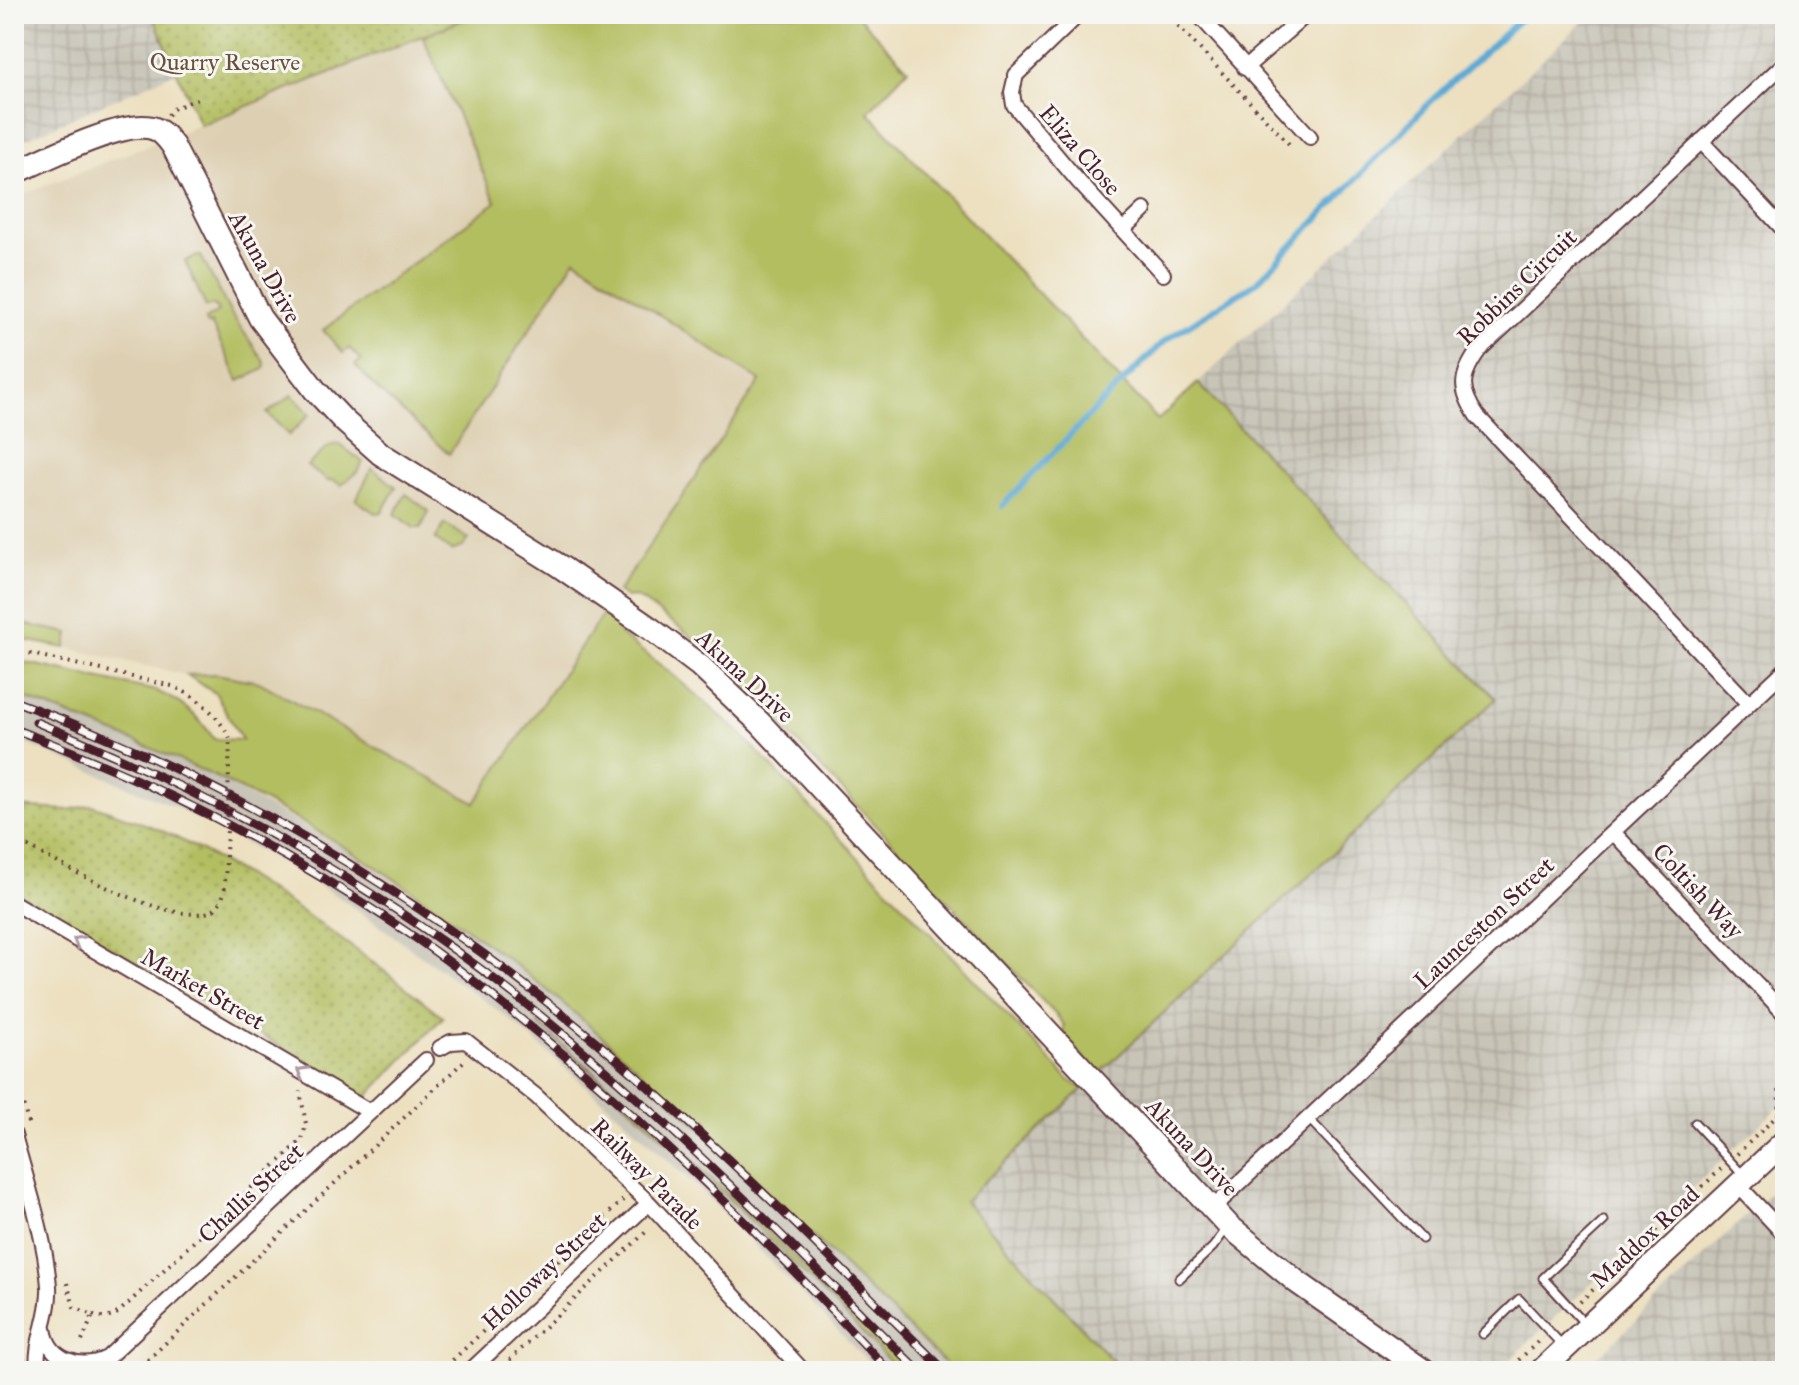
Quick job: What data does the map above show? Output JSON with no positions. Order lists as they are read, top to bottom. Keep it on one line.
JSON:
{"streets":{"street":["Eliza Close","Akuna Drive","Robbins Circuit","Coltish Way","Launceston Street","Market Street","Railway Parade","Challis Street","Maddox Road","Holloway Street"]},"crossings":[["Akuna Drive","Launceston Street"],["Robbins Circuit","Launceston Street"],["Coltish Way","Launceston Street"],["Market Street","Challis Street"],["Railway Parade","Holloway Street"]],"one_way":["Market Street"],"parks":["Quarry Reserve"]}
